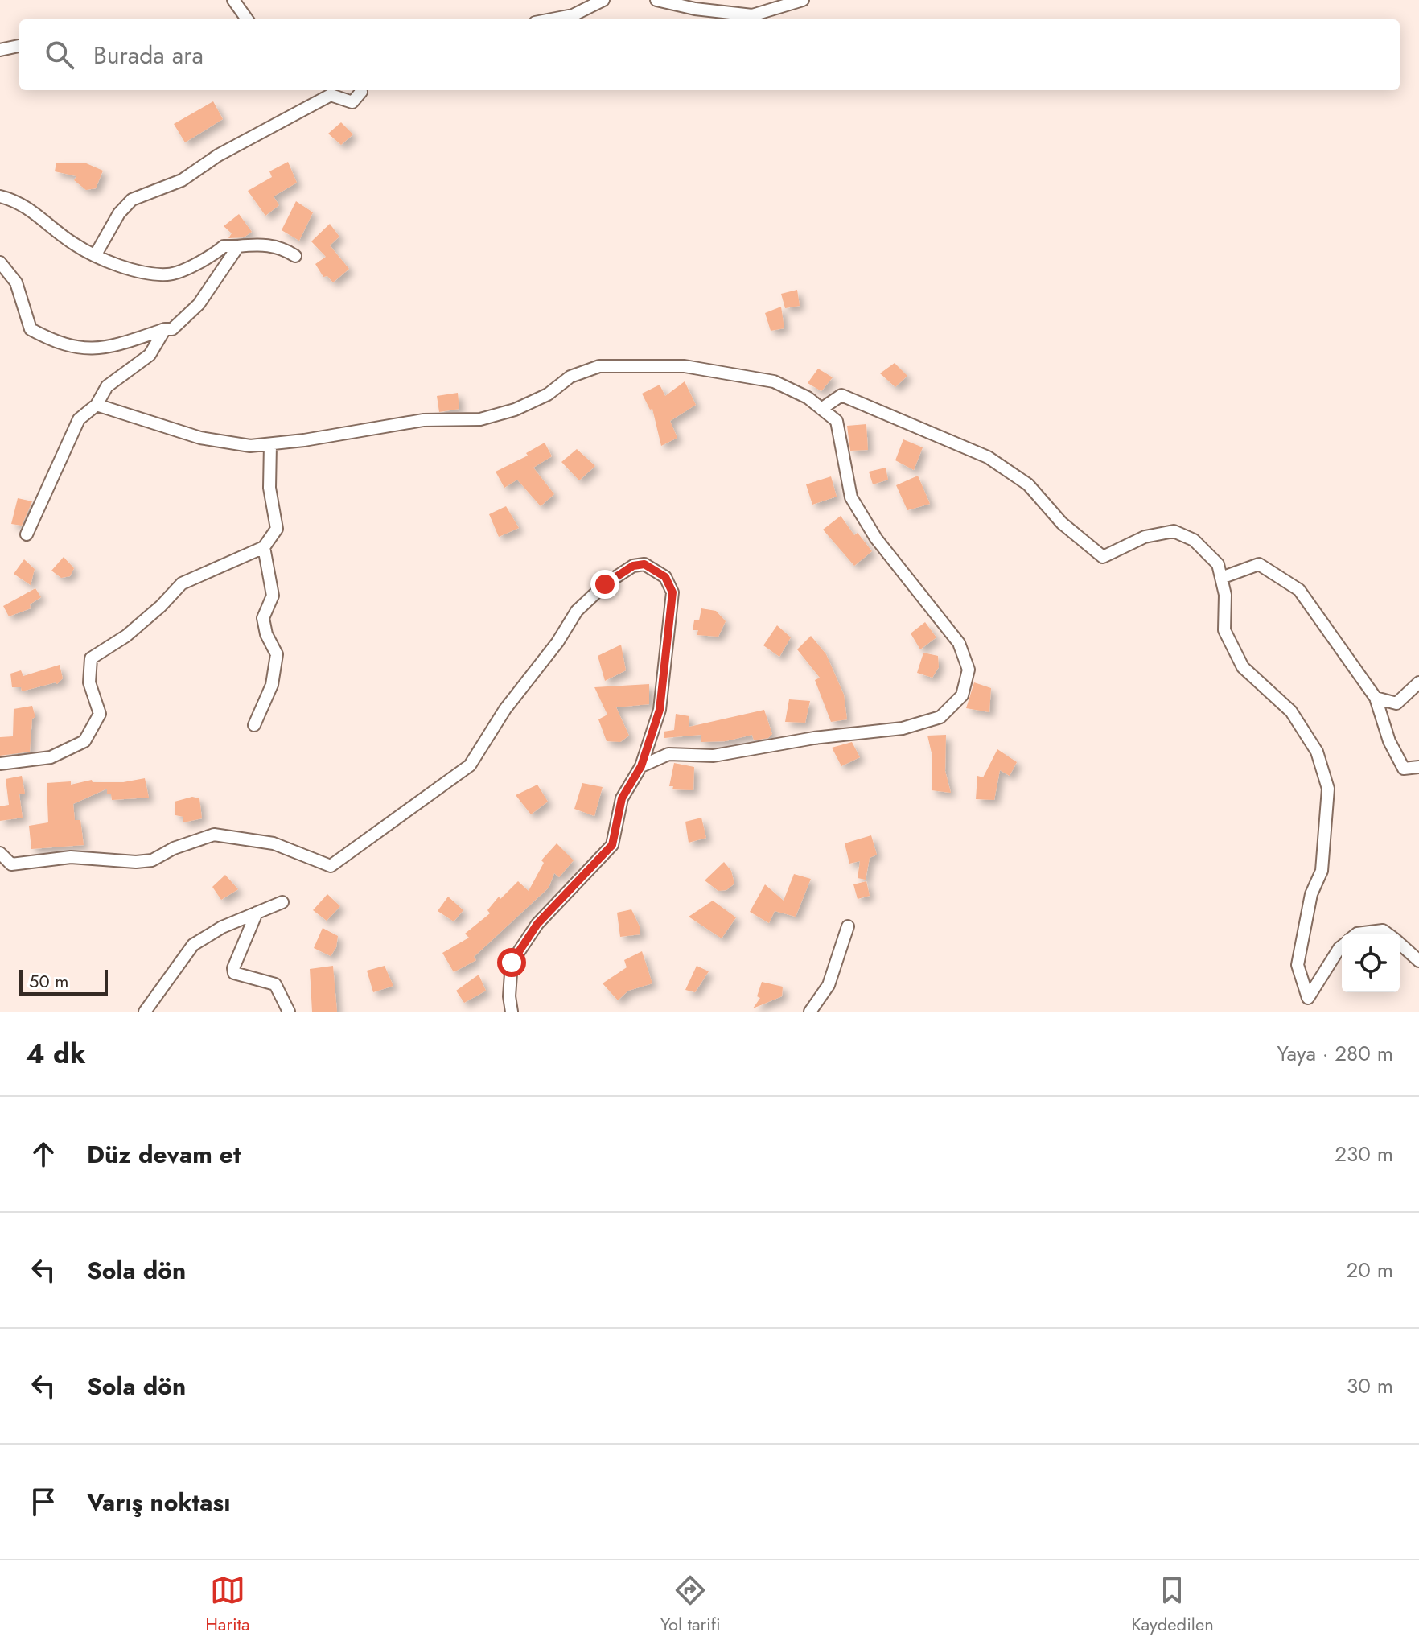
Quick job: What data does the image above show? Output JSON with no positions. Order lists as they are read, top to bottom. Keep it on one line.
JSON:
{"scale_bar":"50 m","page":{"search":"Burada ara","scale":"50 m","heading":["4 dk","Yaya · 280 m"],"list":[["Düz devam et","230 m"],["Sola dön","20 m"],["Sola dön","30 m"],"Varış noktası"],"nav":["Harita","Yol tarifi","Kaydedilen"]}}
